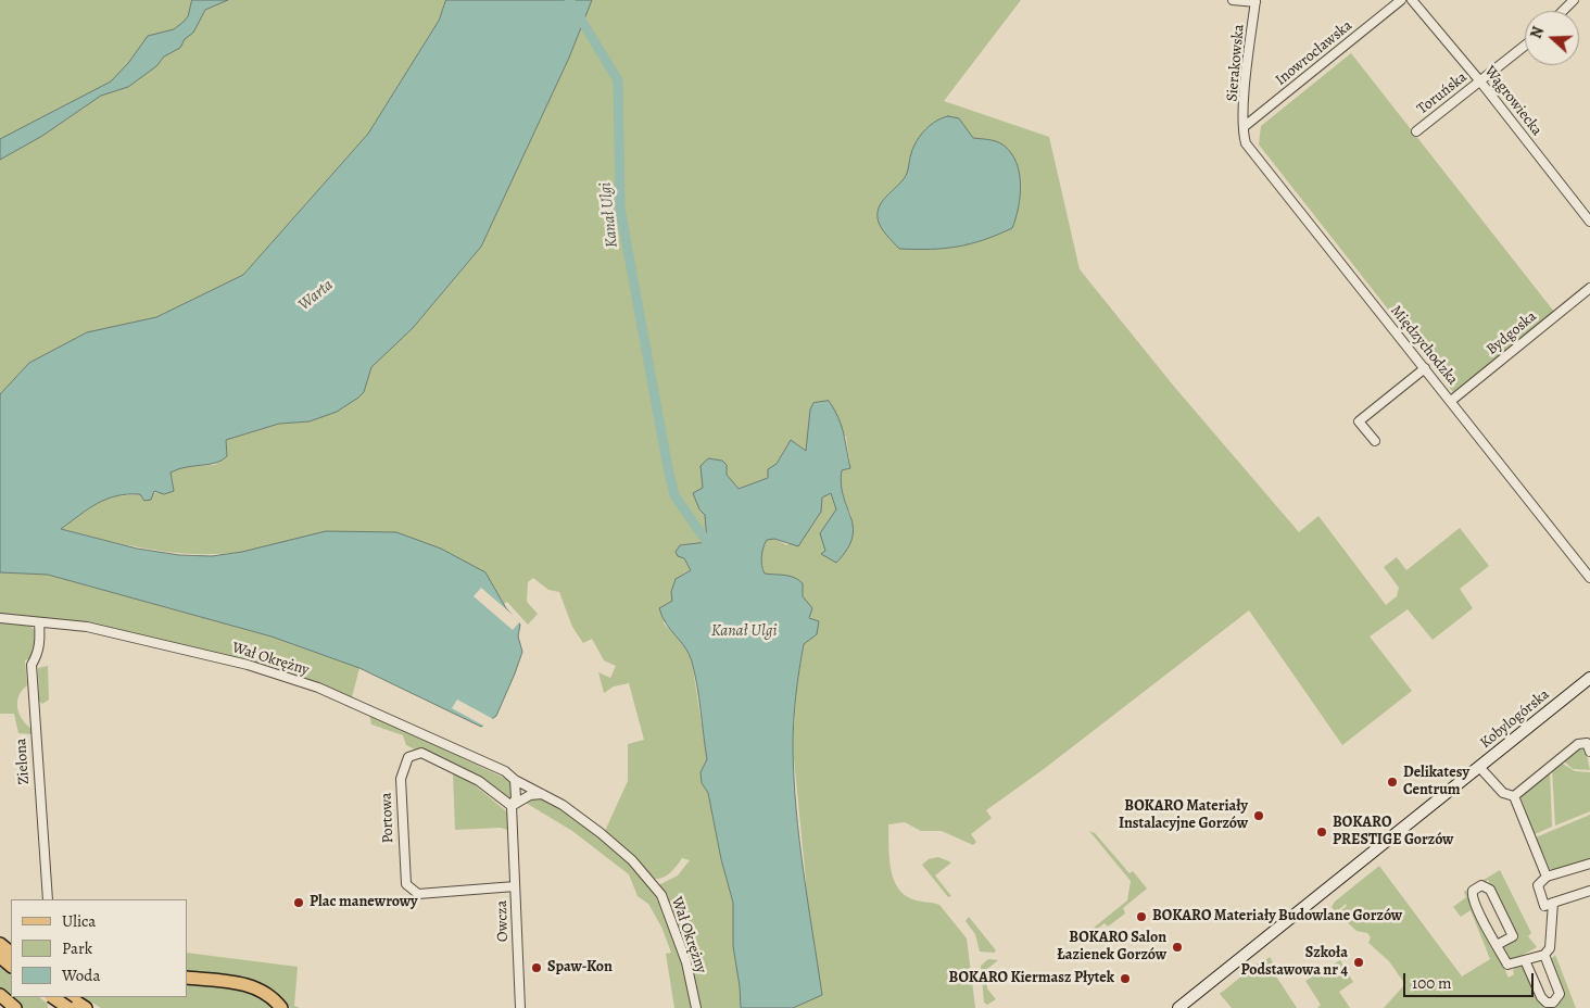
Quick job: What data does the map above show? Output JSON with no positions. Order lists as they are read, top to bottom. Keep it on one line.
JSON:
{"streets":{"street":["Inowrocławska","Sierakowska","Toruńska","Wągrowiecka","Bydgoska","Międzychodzka","Wał Okrężny","Kobylogórska","Zielona","Portowa","Owcza"]},"crossings":[["Inowrocławska","Sierakowska"],["Inowrocławska","Międzychodzka"],["Sierakowska","Międzychodzka"],["Toruńska","Wągrowiecka"],["Bydgoska","Międzychodzka"],["Wał Okrężny","Zielona"],["Portowa","Owcza"]],"water":["Kanał Ulgi","Warta"],"places":["Delikatesy Centrum","BOKARO Materiały Instalacyjne Gorzów","BOKARO PRESTIGE Gorzów","Plac manewrowy","BOKARO Materiały Budowlane Gorzów","BOKARO Salon Łazienek Gorzów","Szkoła Podstawowa nr 4","Spaw-Kon","BOKARO Kiermasz Płytek"],"legend":["Ulica","Park","Woda"],"scale_bar":"100 m","north":"left"}
